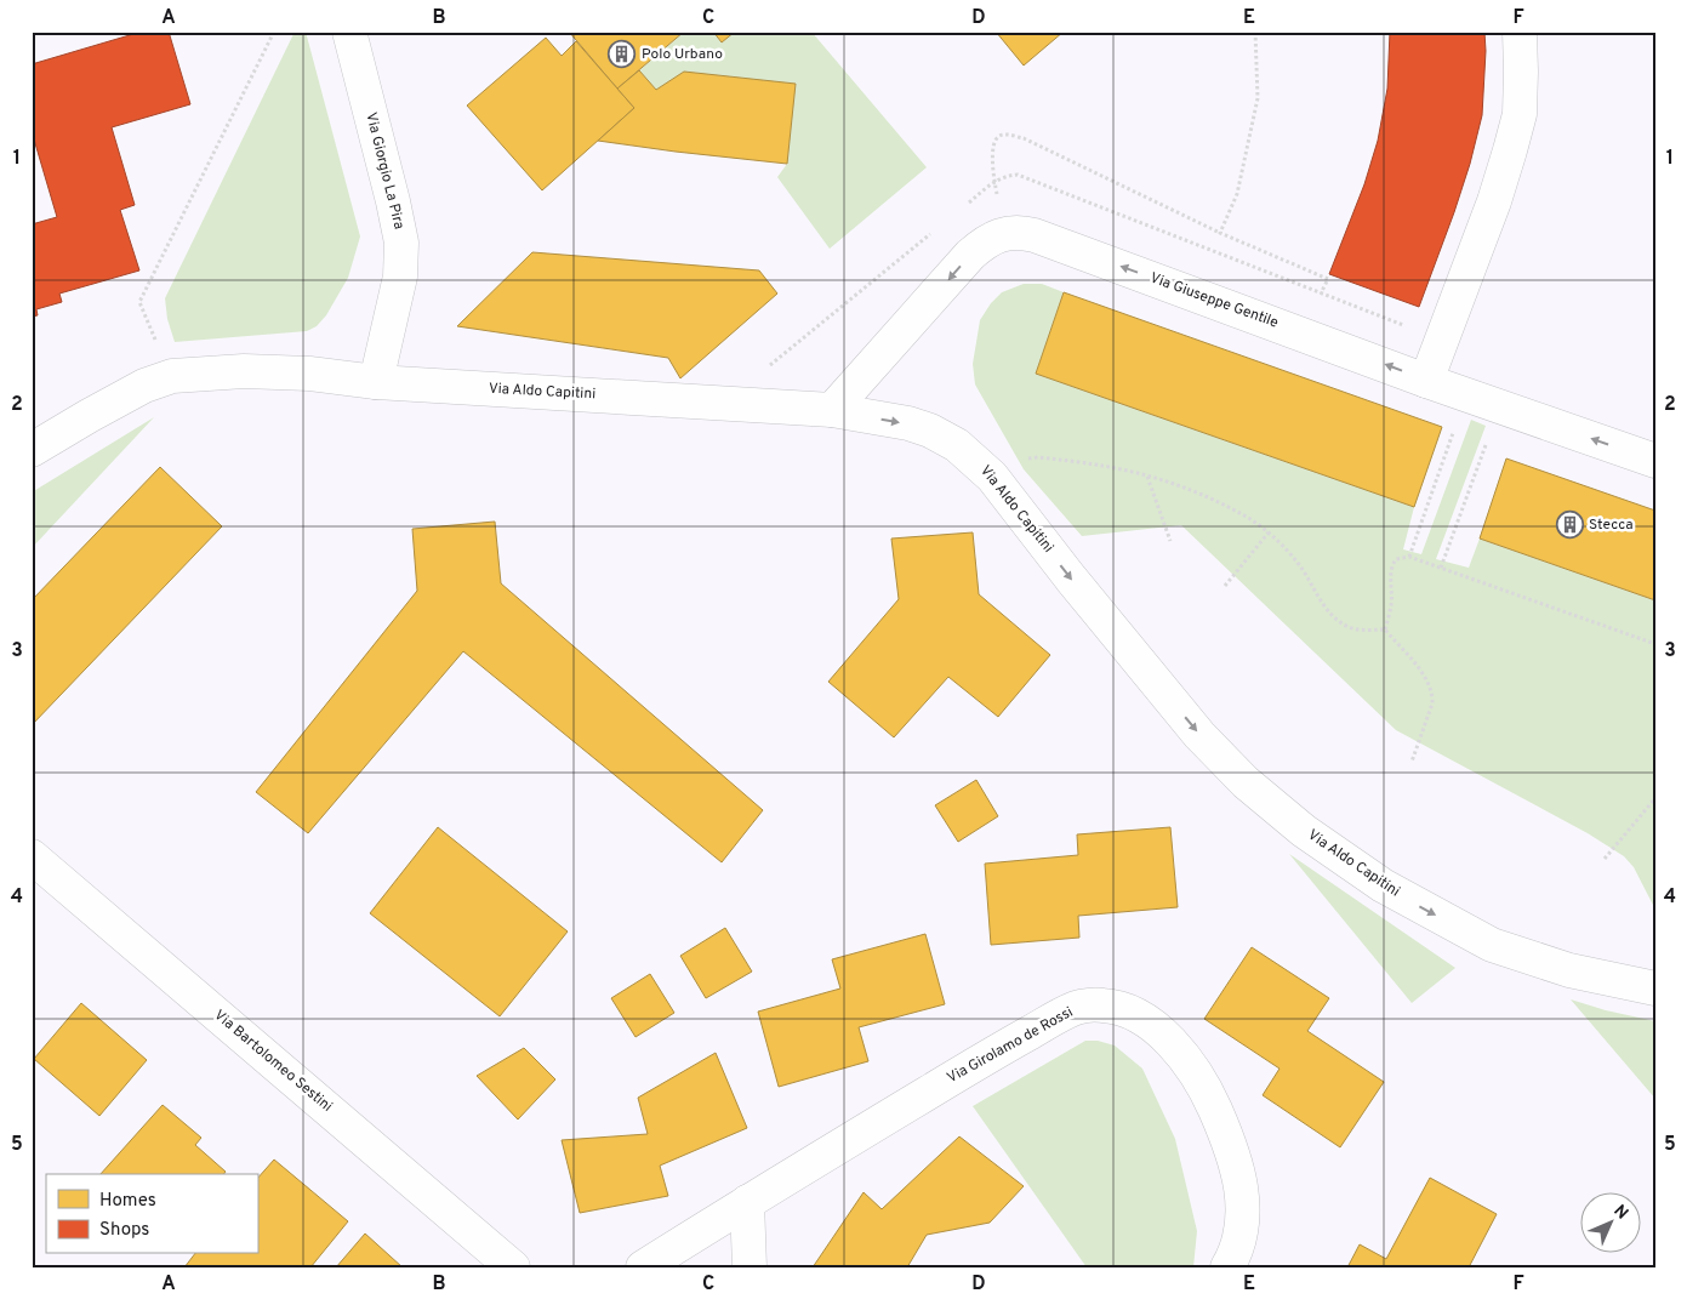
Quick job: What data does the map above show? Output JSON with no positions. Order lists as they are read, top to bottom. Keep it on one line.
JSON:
{"streets":{"street":["Via Giorgio La Pira","Via Giuseppe Gentile","Via Aldo Capitini","Via Girolamo de Rossi","Via Bartolomeo Sestini"]},"crossings":[["Via Giorgio La Pira","Via Aldo Capitini"]],"one_way":["Via Giuseppe Gentile","Via Aldo Capitini"],"places":{"building":["Polo Urbano","Stecca"]},"legend":["Homes","Shops"],"north":"top right","grid":{"columns":["A","B","C","D","E","F"],"rows":["1","2","3","4","5"]}}
